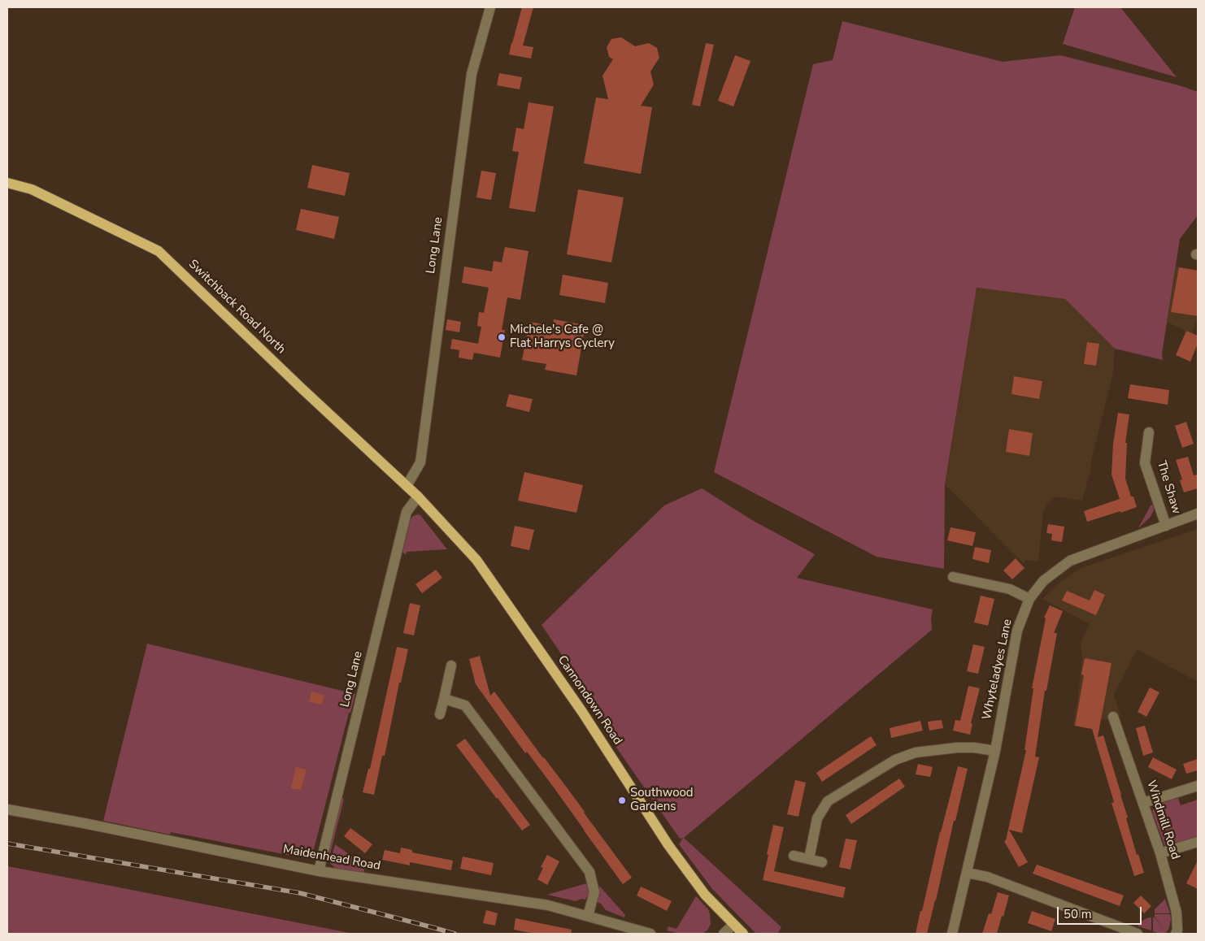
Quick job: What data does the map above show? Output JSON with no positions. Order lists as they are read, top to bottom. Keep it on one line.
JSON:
{"streets":{"main road":["Switchback Road North","Cannondown Road"],"street":["Long Lane","The Shaw","Whyteladyes Lane","Windmill Road","Maidenhead Road"]},"crossings":[["Long Lane","Switchback Road North"],["Long Lane","Cannondown Road"],["Long Lane","Maidenhead Road"],["Switchback Road North","Cannondown Road"],["The Shaw","Whyteladyes Lane"]],"places":["Michele's Cafe @ Flat Harrys Cyclery","Southwood Gardens"],"scale_bar":"50 m"}
